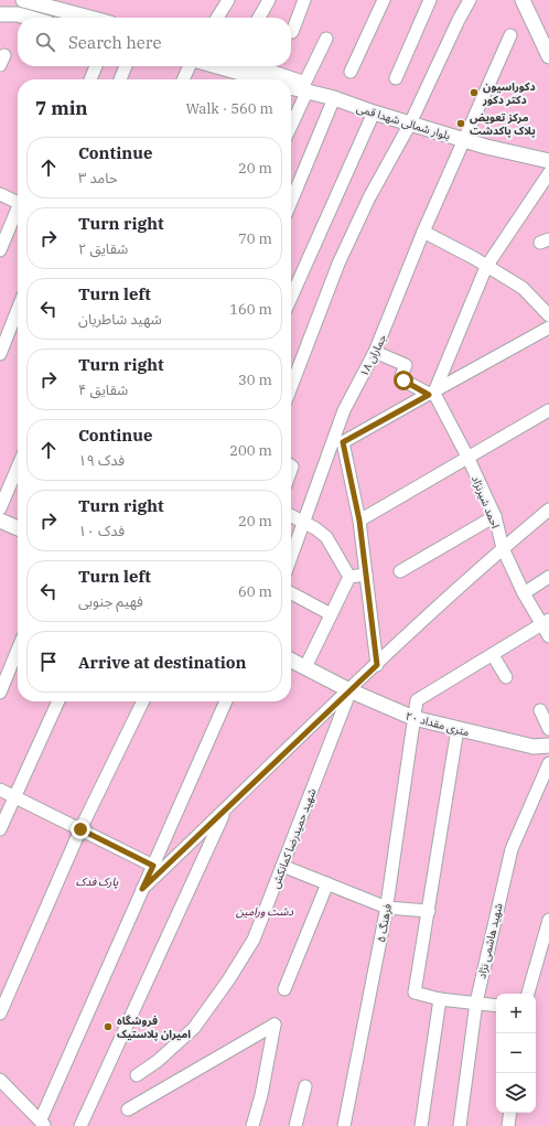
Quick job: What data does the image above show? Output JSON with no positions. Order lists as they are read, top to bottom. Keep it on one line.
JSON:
{"streets":{"main road":["بلوار شمالی شهدا قمی","۲۰ متری مقداد"],"street":["جماران ۱۸","احمد شیرنژاد","شهید حمیدرضا کمانکش","فرهنگ ۵","شهید هاشمی نژاد"]},"crossings":[["بلوار شمالی شهدا قمی","جماران ۱۸"],["احمد شیرنژاد","فرهنگ ۵"],["۲۰ متری مقداد","شهید حمیدرضا کمانکش"],["۲۰ متری مقداد","فرهنگ ۵"]],"parks":["پارک فدک","دشت ورامین"],"places":["دکوراسیون دکتر دکور","مرکز تعویض پلاک پاکدشت","فروشگاه امیران پلاستیک"],"page":{"search":"Search here","heading":["7 min","Walk · 560 m"],"list":[["Continue","حامد ۳","20 m"],["Turn right","شقایق ۲","70 m"],["Turn left","شهید شاطریان","160 m"],["Turn right","شقایق ۴","30 m"],["Continue","فدک ۱۹","200 m"],["Turn right","فدک ۱۰","20 m"],["Turn left","فهیم جنوبی","60 m"],"Arrive at destination"],"map_buttons":["+","−"]}}
